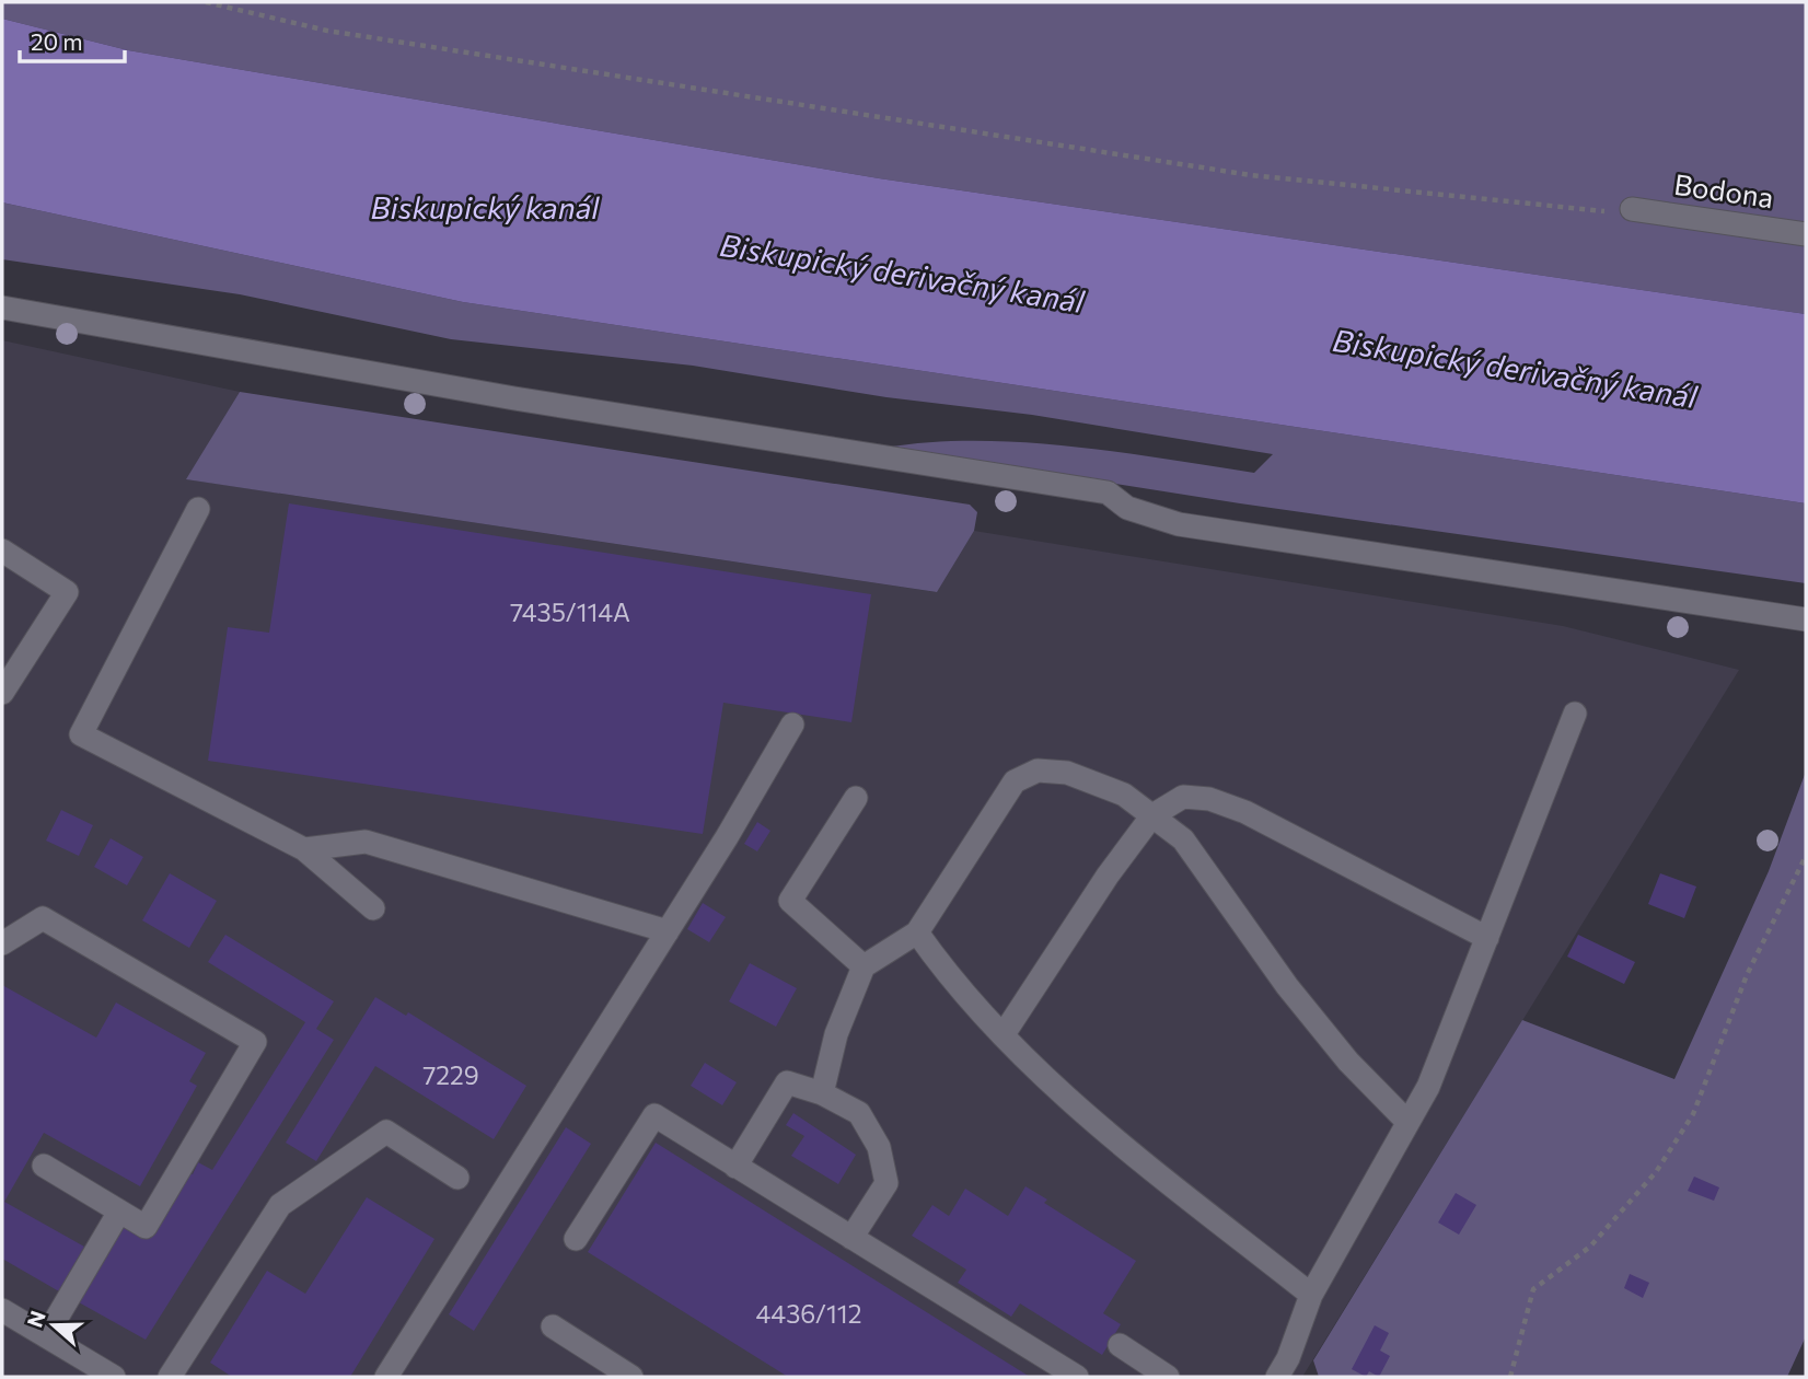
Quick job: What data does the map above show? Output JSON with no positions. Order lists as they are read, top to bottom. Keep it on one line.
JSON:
{"streets":{"lane":["Bodona"]},"water":["Biskupický kanál","Biskupický derivačný kanál"],"house_numbers":["7435/114A","7229","4436/112"],"scale_bar":"20 m","north":"left"}
